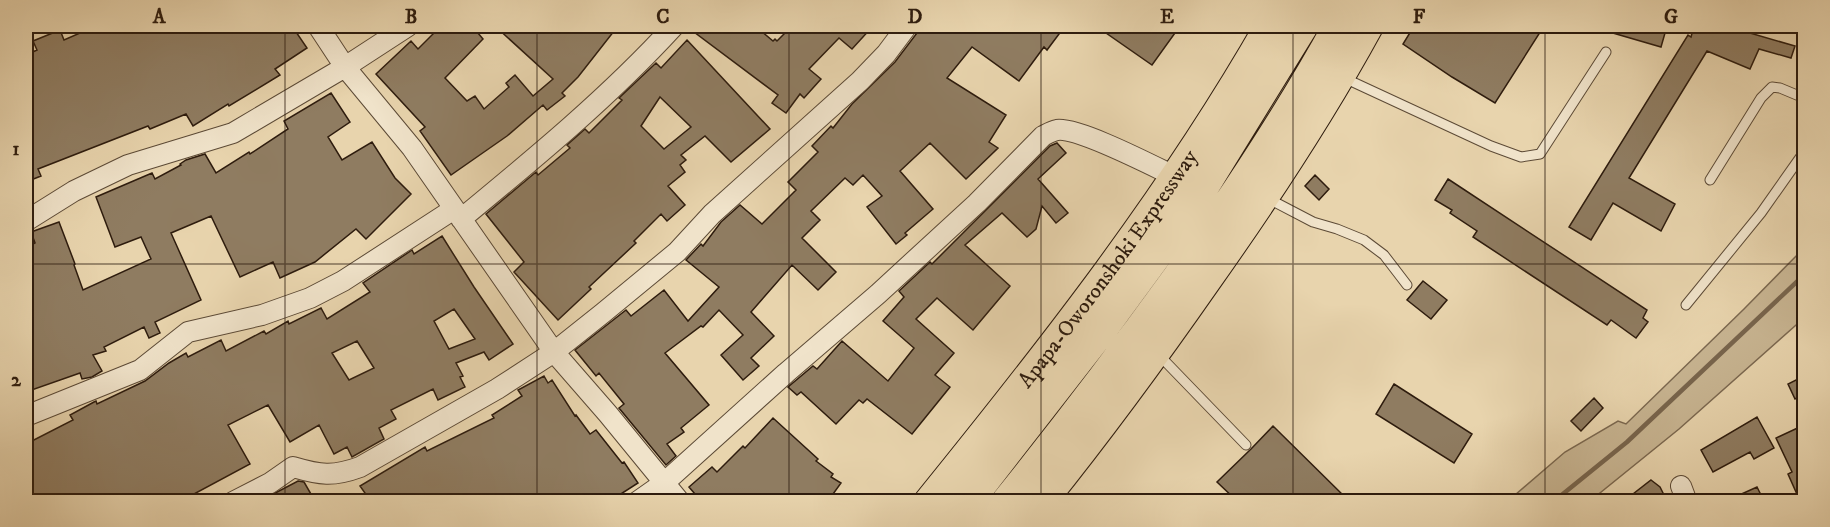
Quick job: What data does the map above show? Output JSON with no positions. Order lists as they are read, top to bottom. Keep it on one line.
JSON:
{"streets":{"highway":["Apapa-Oworonshoki Expressway"]},"grid":{"columns":["A","B","C","D","E","F","G"],"rows":["1","2"]}}
